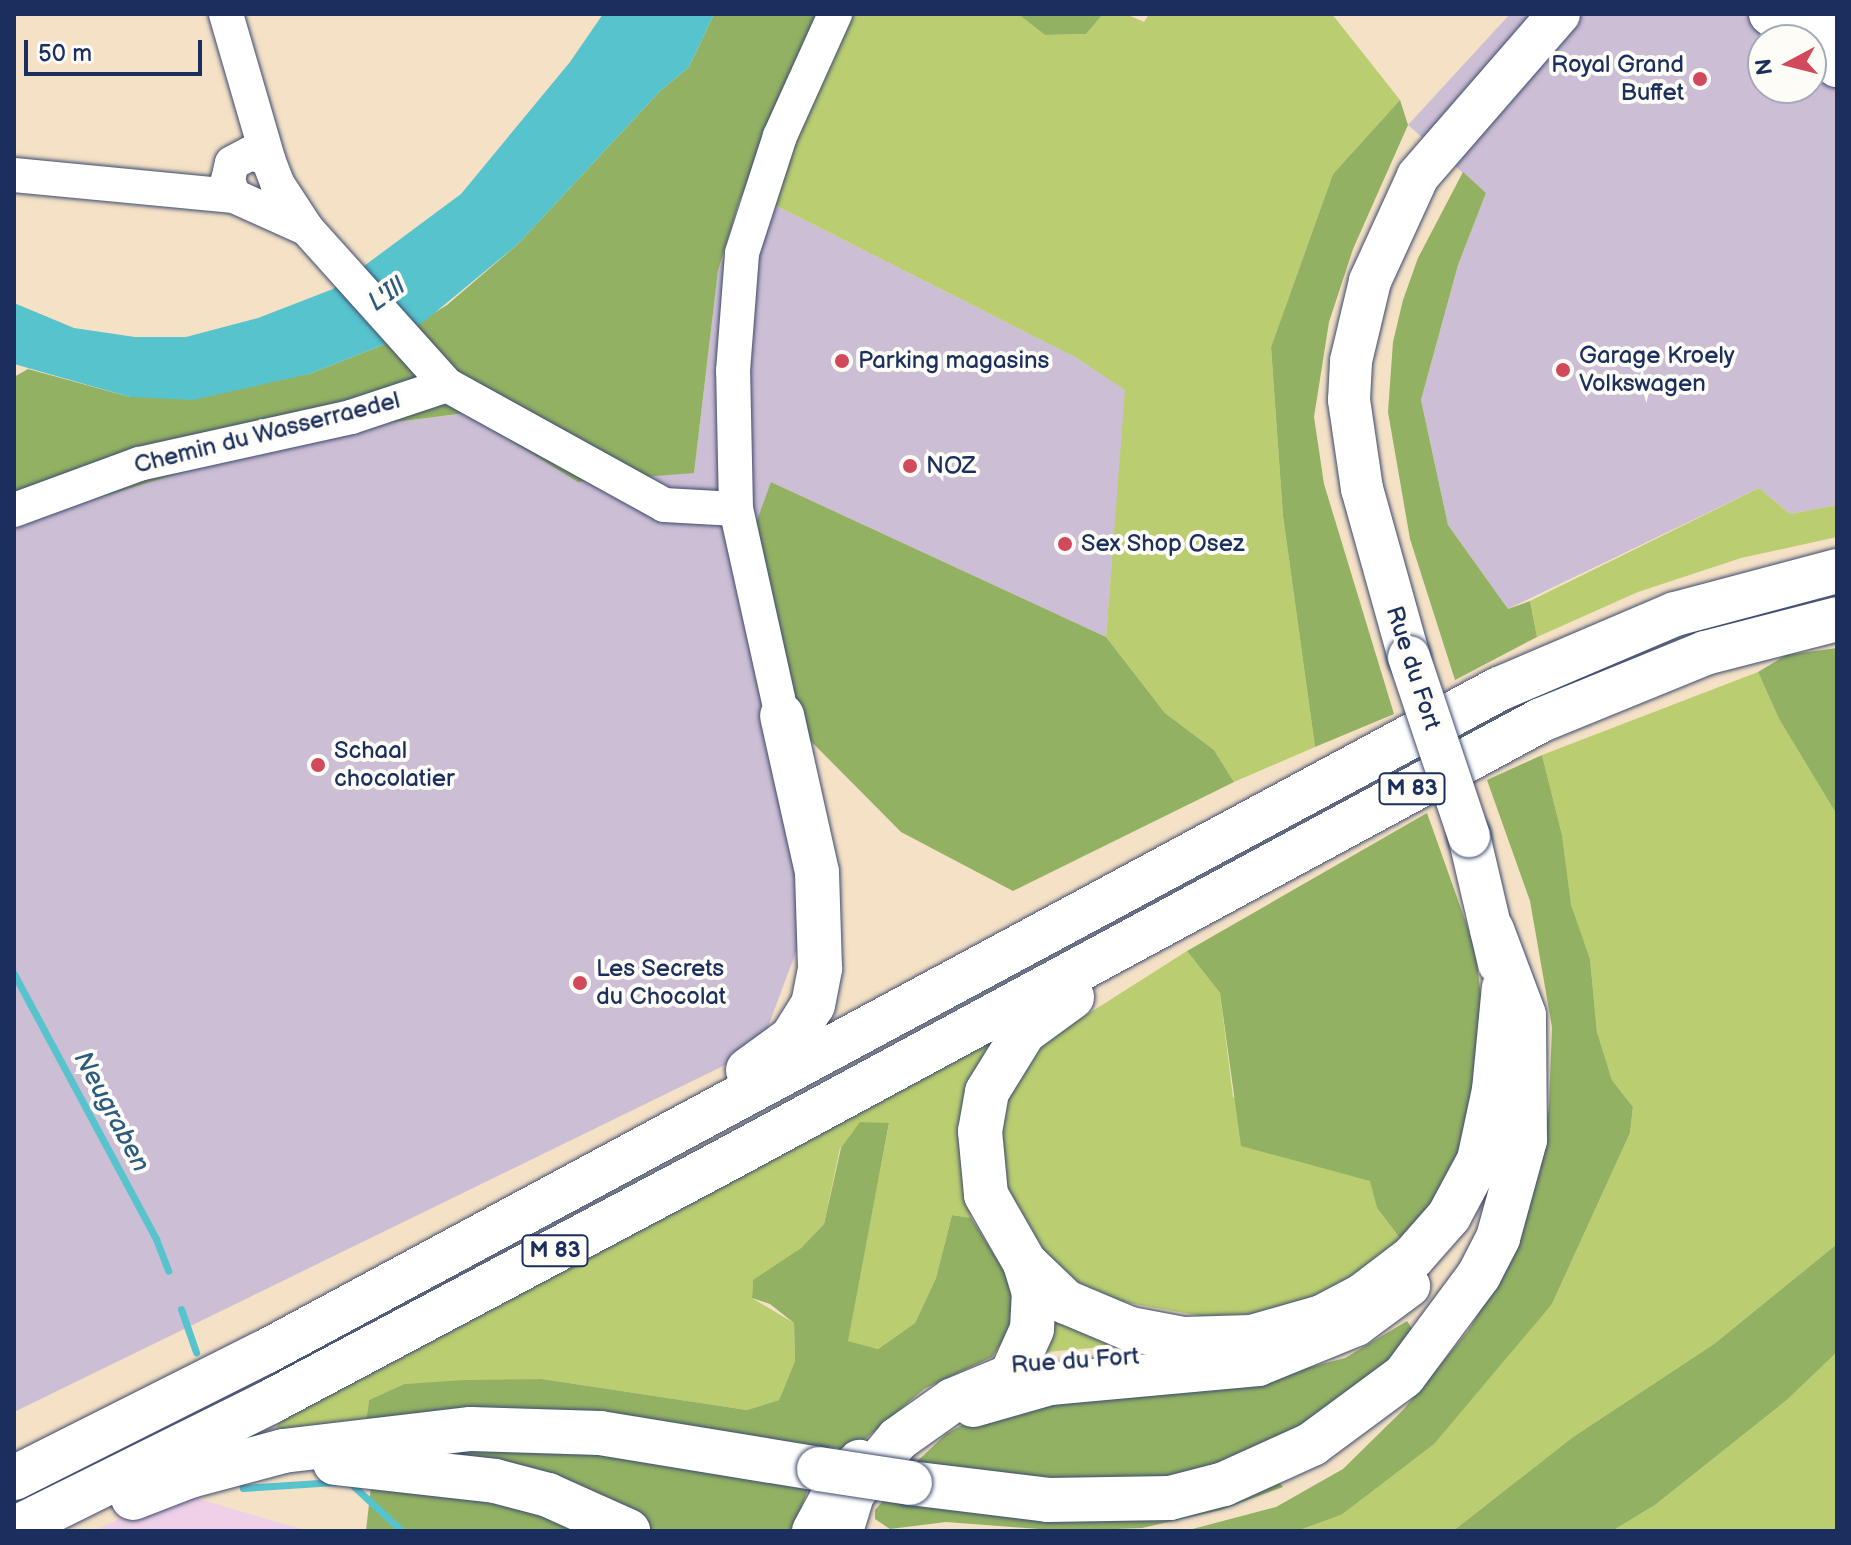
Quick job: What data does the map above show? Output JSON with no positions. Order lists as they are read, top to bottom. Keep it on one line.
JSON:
{"streets":{"highway":["M 83"],"main road":["Rue du Fort"],"street":["Chemin du Wasserraedel"]},"water":["L'Ill","Neugraben"],"places":["Royal Grand Buffet","Parking magasins","Garage Kroely Volkswagen","NOZ","Sex Shop Osez","Schaal chocolatier","Les Secrets du Chocolat"],"scale_bar":"50 m","north":"left"}
